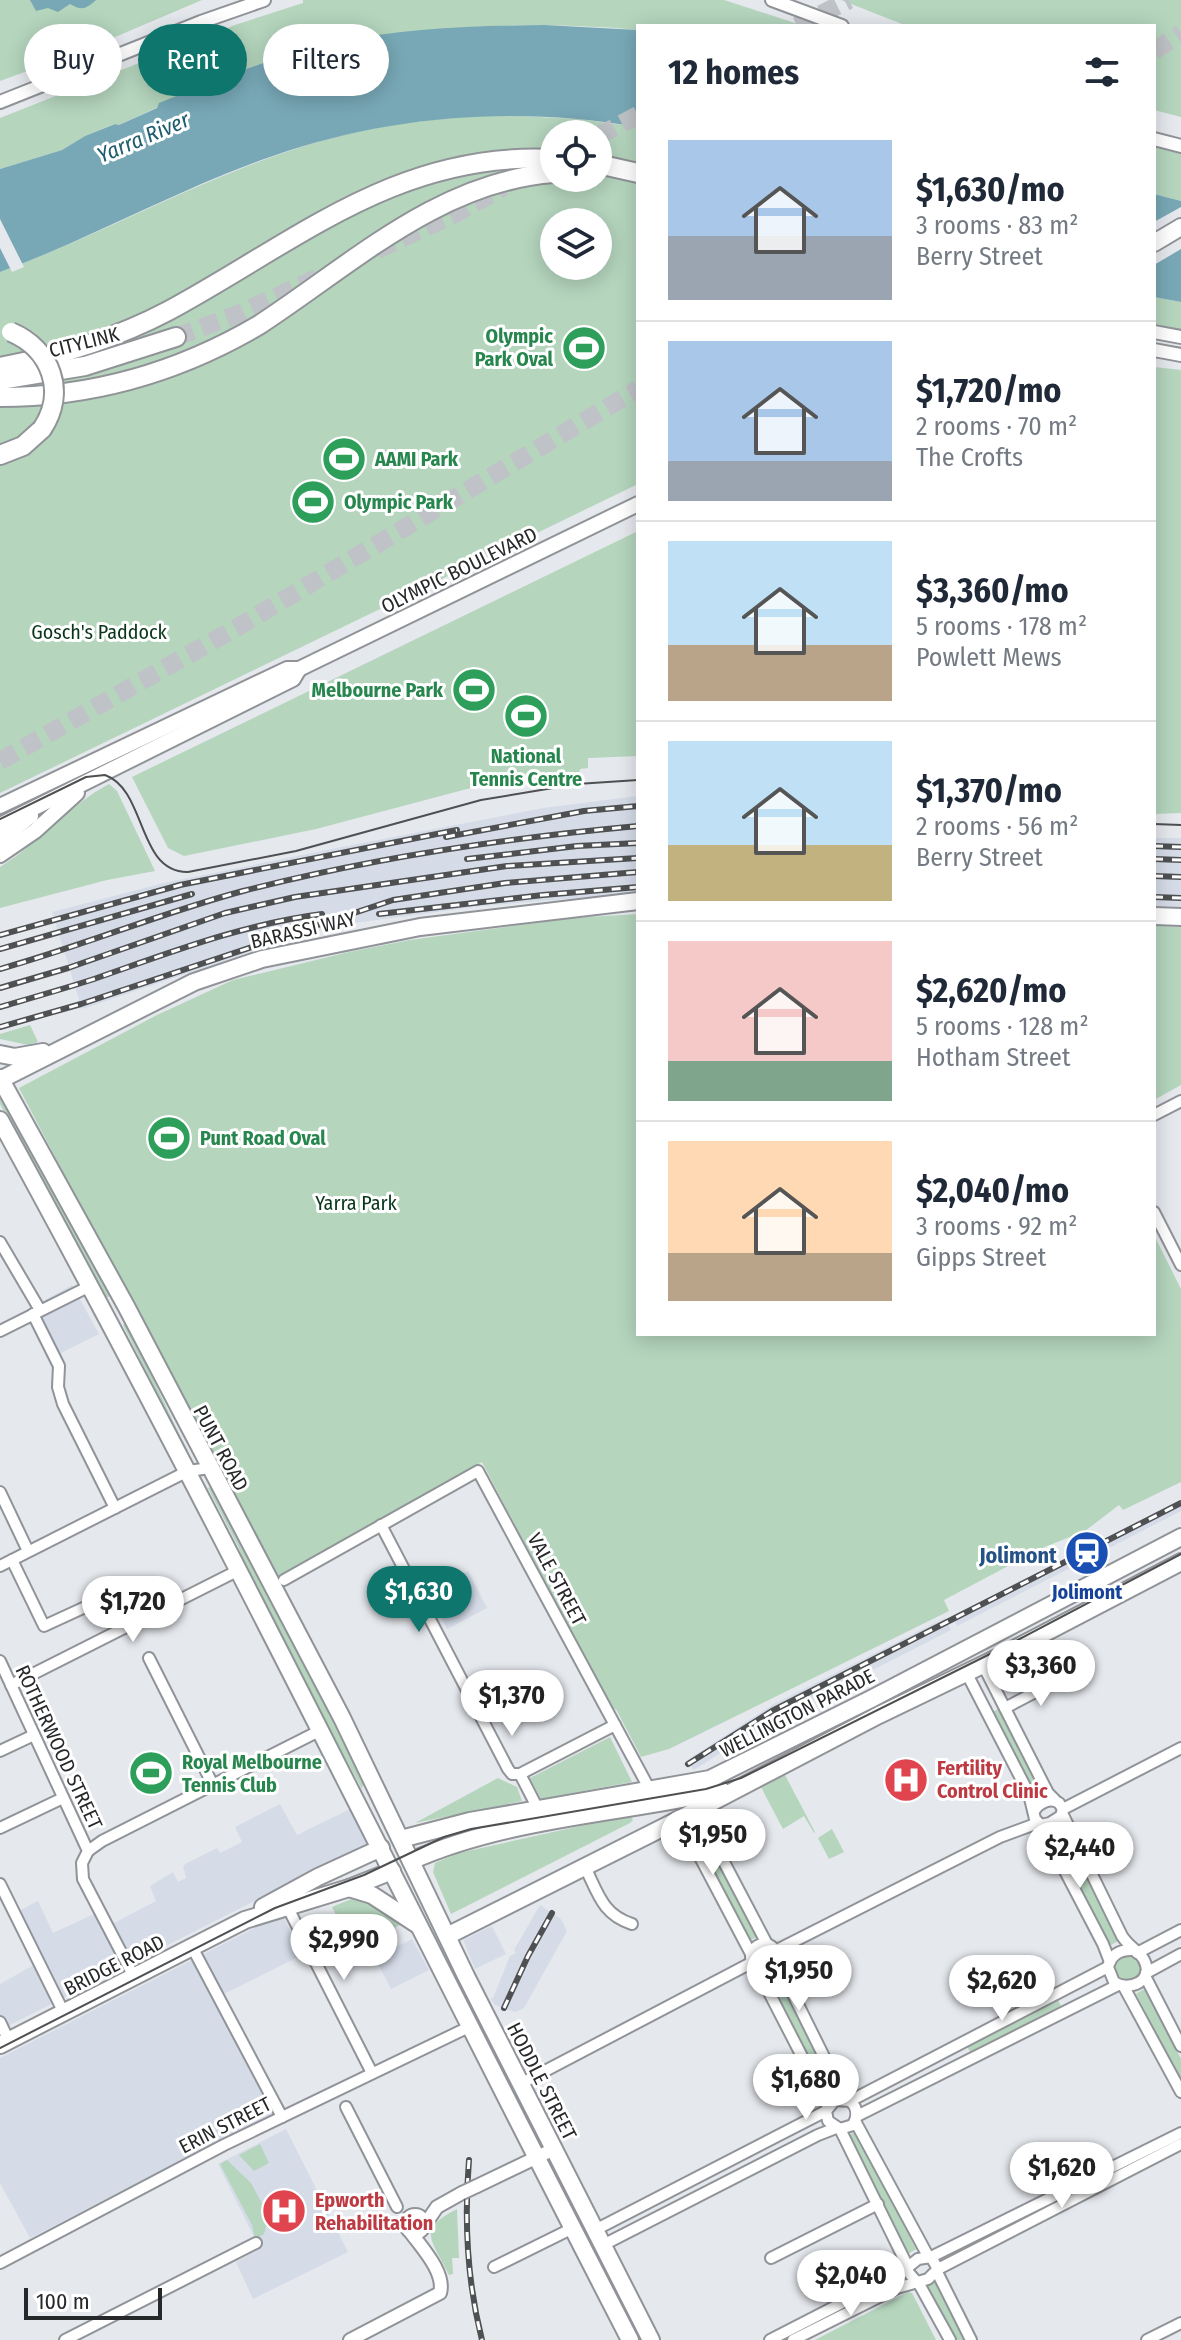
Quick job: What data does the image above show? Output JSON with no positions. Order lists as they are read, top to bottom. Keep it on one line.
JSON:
{"streets":{"highway":["CITYLINK"],"main road":["OLYMPIC BOULEVARD","BARASSI WAY","PUNT ROAD","WELLINGTON PARADE","BRIDGE ROAD","HODDLE STREET"],"street":["VALE STREET","ROTHERWOOD STREET","ERIN STREET"]},"crossings":[["BARASSI WAY","PUNT ROAD"],["PUNT ROAD","WELLINGTON PARADE"],["PUNT ROAD","BRIDGE ROAD"],["PUNT ROAD","HODDLE STREET"],["VALE STREET","WELLINGTON PARADE"],["WELLINGTON PARADE","BRIDGE ROAD"],["WELLINGTON PARADE","HODDLE STREET"],["ROTHERWOOD STREET","BRIDGE ROAD"],["BRIDGE ROAD","HODDLE STREET"],["HODDLE STREET","ERIN STREET"]],"districts":["Jolimont"],"water":["Yarra River"],"parks":["Gosch's Paddock","Yarra Park"],"places":{"sports":["Olympic Park Oval","AAMI Park","Olympic Park","Melbourne Park","National Tennis Centre","Punt Road Oval","Royal Melbourne Tennis Club"],"station":["Jolimont"],"hospital":["Fertility Control Clinic","Epworth Rehabilitation"]},"scale_bar":"100 m","page":{"chip":["Buy","Rent","Filters"],"heading":"12 homes","list":[{"name":"$1,630/mo","note":"3 rooms · 83 m² · Berry Street"},{"name":"$1,720/mo","note":"2 rooms · 70 m² · The Crofts"},{"name":"$3,360/mo","note":"5 rooms · 178 m² · Powlett Mews"},{"name":"$1,370/mo","note":"2 rooms · 56 m² · Berry Street"},{"name":"$2,620/mo","note":"5 rooms · 128 m² · Hotham Street"},{"name":"$2,040/mo","note":"3 rooms · 92 m² · Gipps Street"}],"price":["$1,630","$1,720","$3,360","$1,370","$1,950","$2,440","$2,990","$1,950","$2,620","$1,680","$1,620","$2,040"],"scale":"100 m"}}
